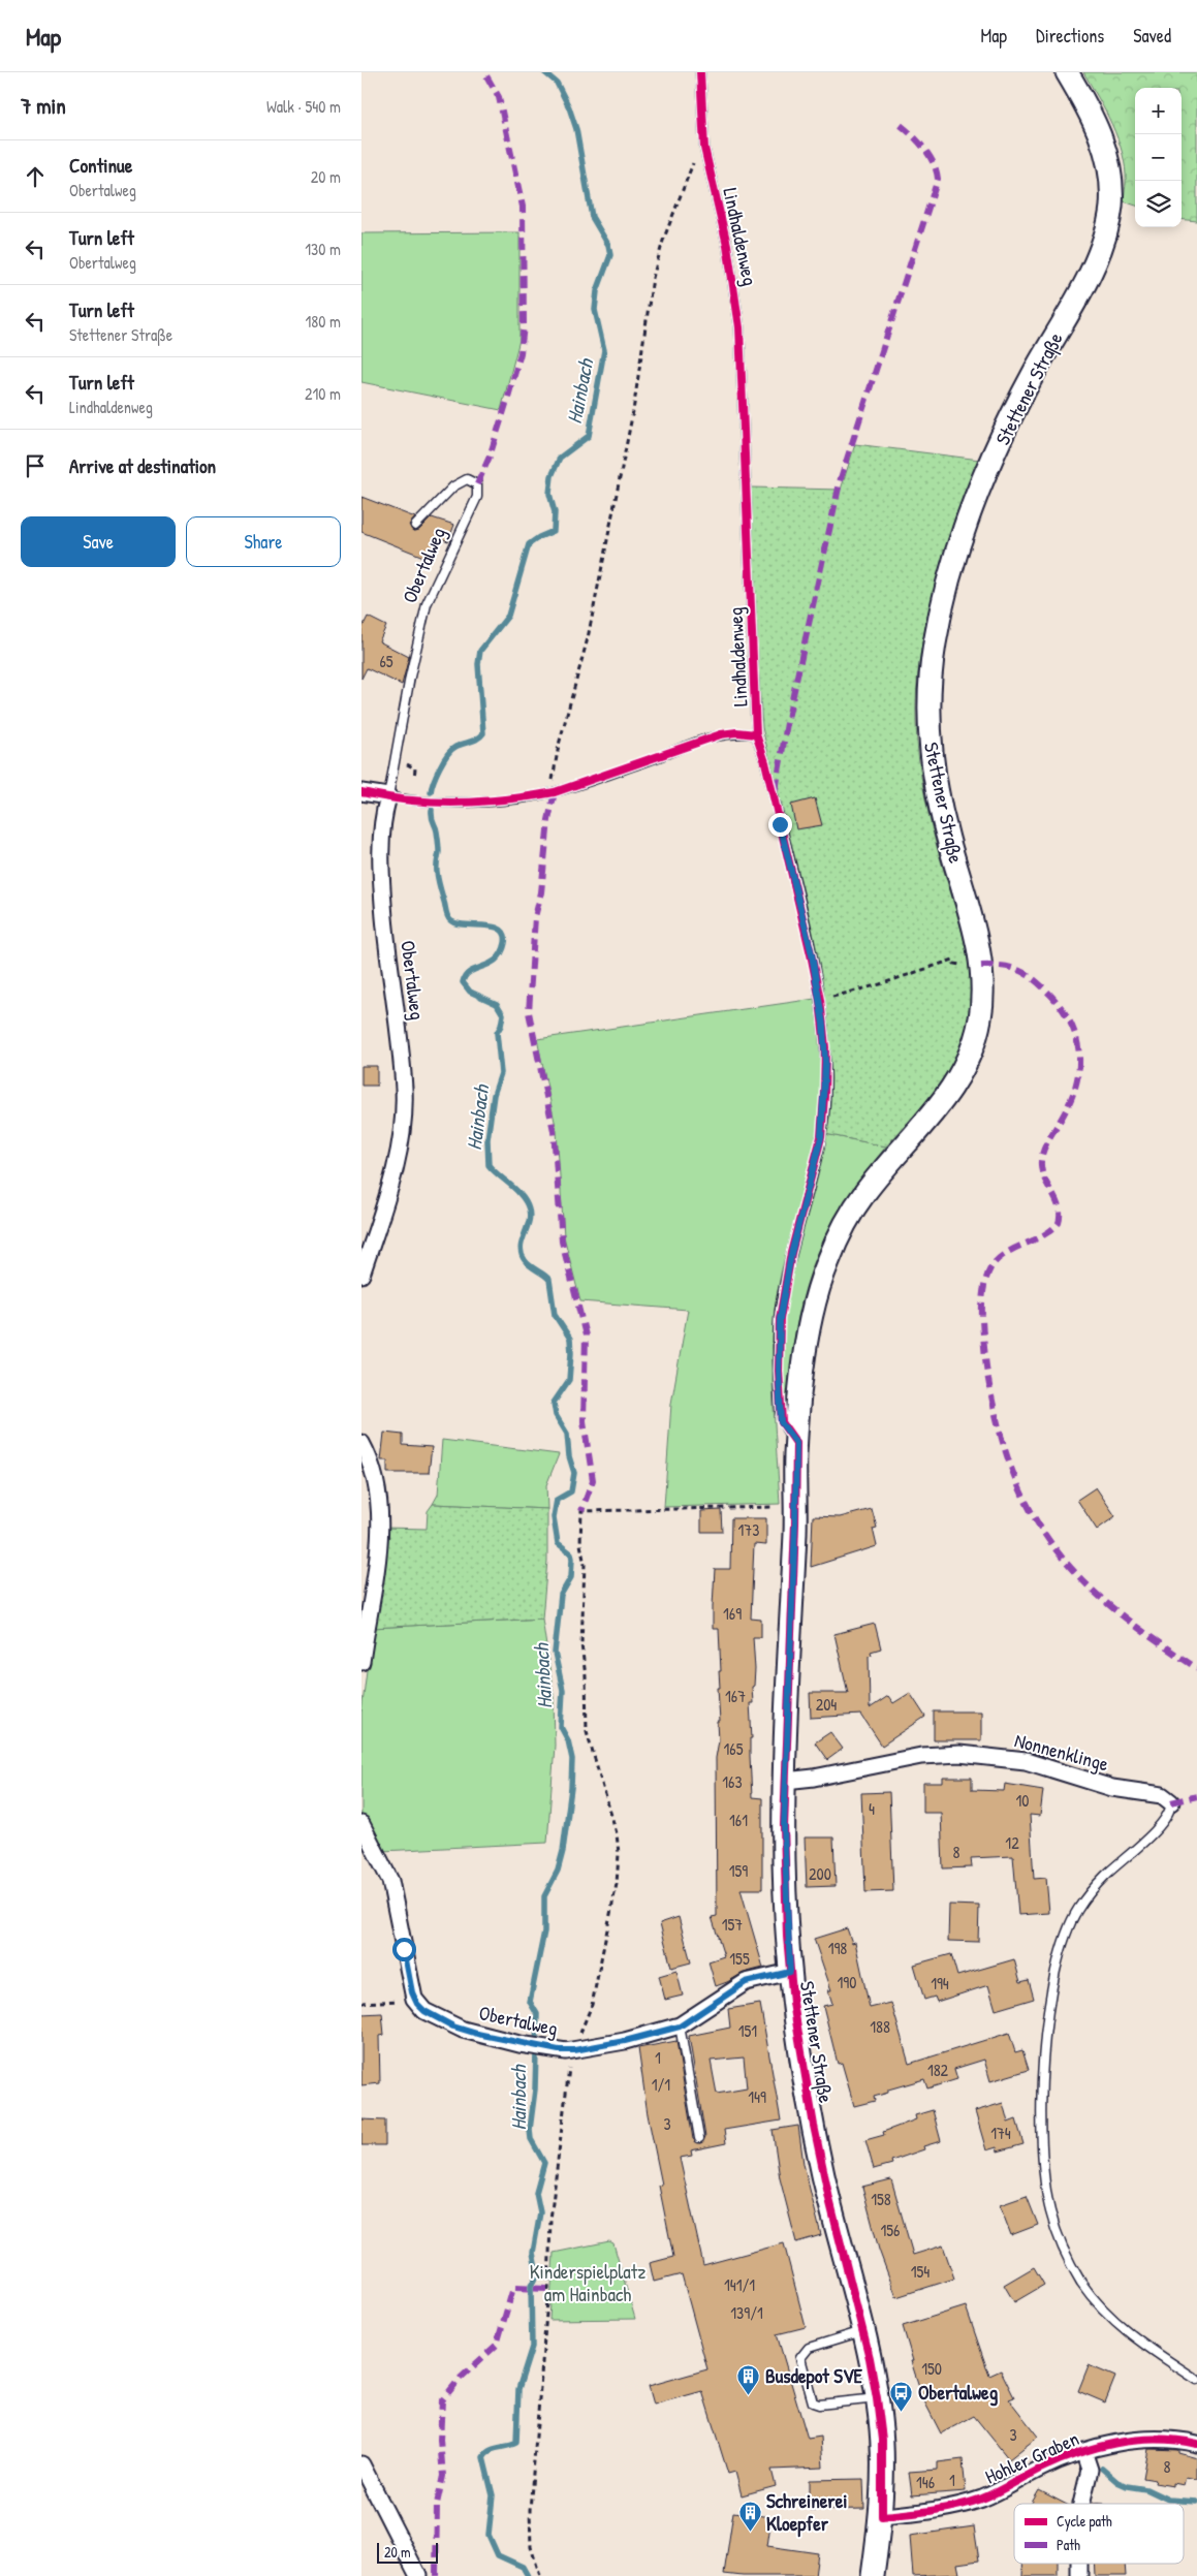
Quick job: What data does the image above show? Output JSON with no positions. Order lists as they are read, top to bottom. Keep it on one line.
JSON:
{"streets":{"main road":["Stettener Straße"],"street":["Obertalweg","Nonnenklinge","Hohler Graben"],"lane":["Lindhaldenweg"]},"crossings":[["Lindhaldenweg","Stettener Straße"],["Stettener Straße","Obertalweg"],["Stettener Straße","Nonnenklinge"],["Stettener Straße","Hohler Graben"]],"water":["Hainbach"],"parks":["Kinderspielplatz am Hainbach"],"places":{"building":["Busdepot SVE","Schreinerei Kloepfer"],"bus stop":["Obertalweg"]},"house_numbers":["65","173","169","167","204","165","163","10","4","161","12","8","159","200","157","198","155","190","194","188","151","1","182","1/1","149","3","174","158","156","154","141/1","139/1","150","3","8","1","146"],"legend":["Cycle path","Path"],"scale_bar":"20 m","page":{"header":"Map","nav":["Map","Directions","Saved"],"heading":["7 min","Walk · 540 m"],"map_buttons":["+","−"],"list":[["Continue","Obertalweg","20 m"],["Turn left","Obertalweg","130 m"],["Turn left","Stettener Straße","180 m"],["Turn left","Lindhaldenweg","210 m"],"Arrive at destination"],"buttons":["Save","Share"],"scale":"20 m"}}
